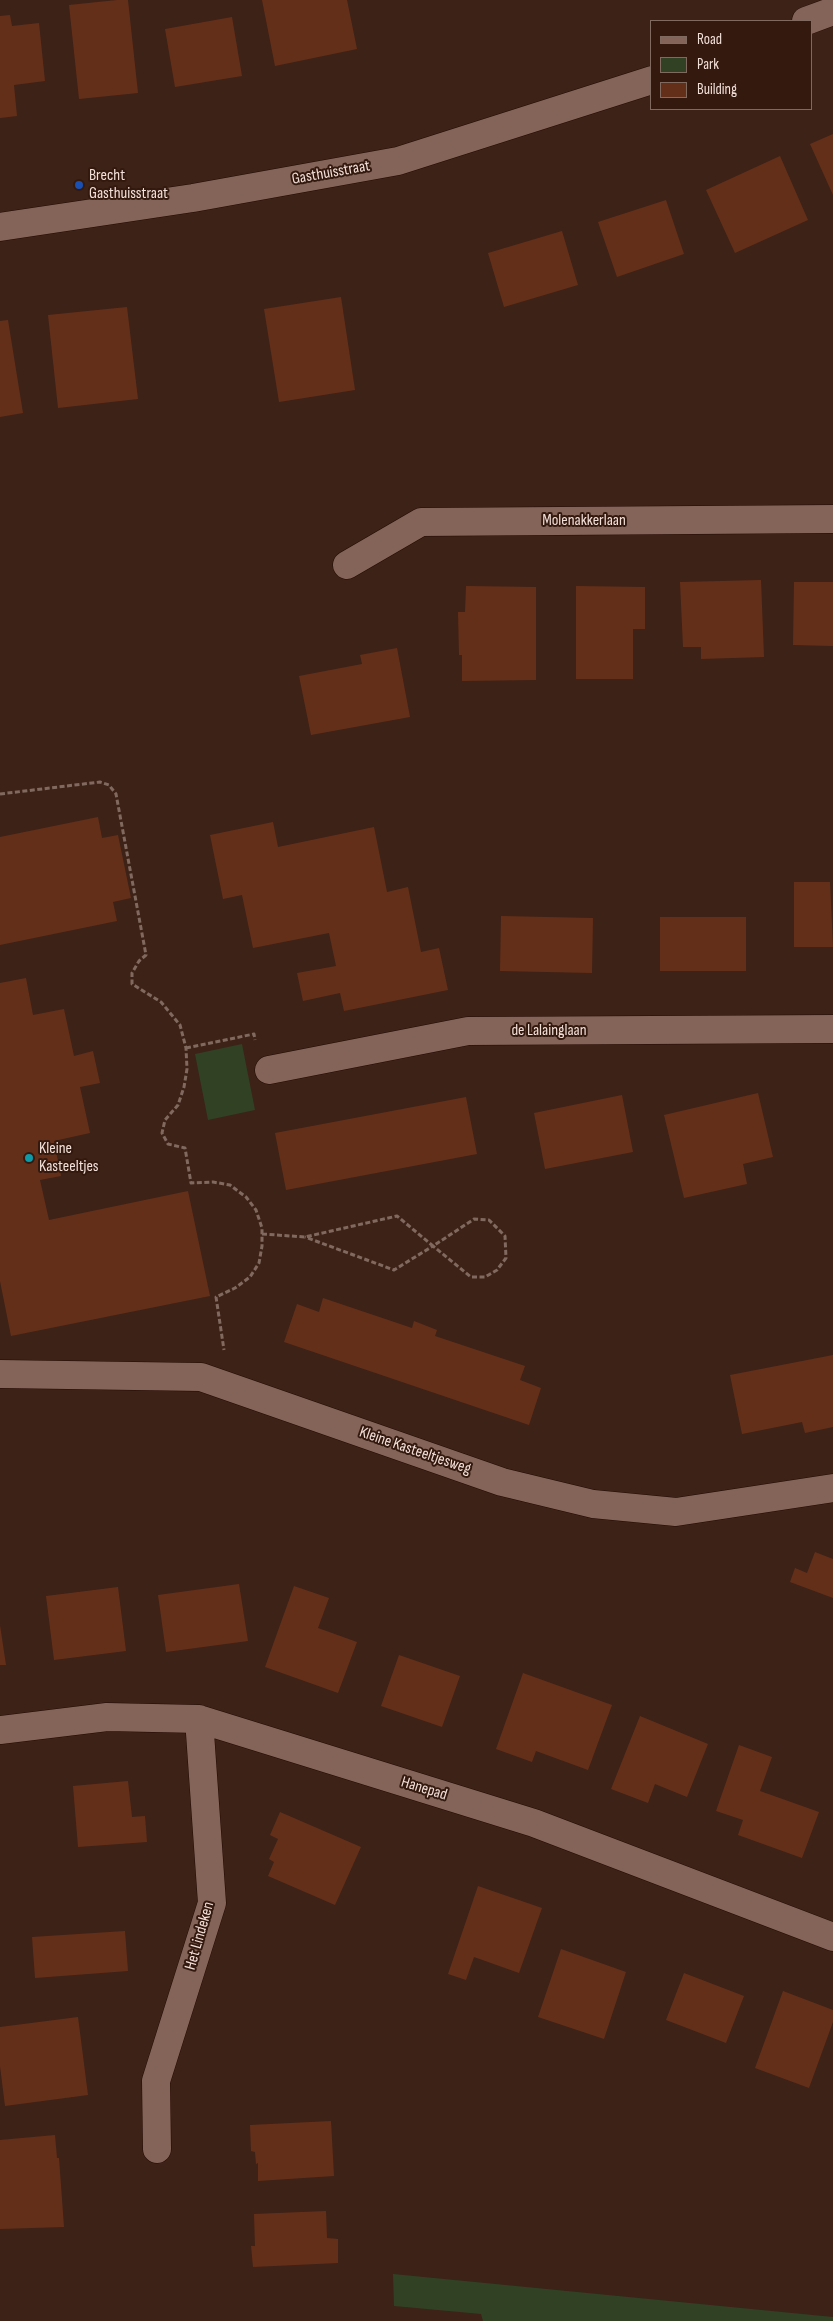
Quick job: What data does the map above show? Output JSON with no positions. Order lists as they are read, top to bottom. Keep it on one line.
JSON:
{"streets":{"street":["Gasthuisstraat","Molenakkerlaan","de Lalainglaan","Kleine Kasteeltjesweg","Hanepad","Het Lindeken"]},"crossings":[["Hanepad","Het Lindeken"]],"places":["Brecht Gasthuisstraat","Kleine Kasteeltjes"],"legend":["Road","Park","Building"]}
